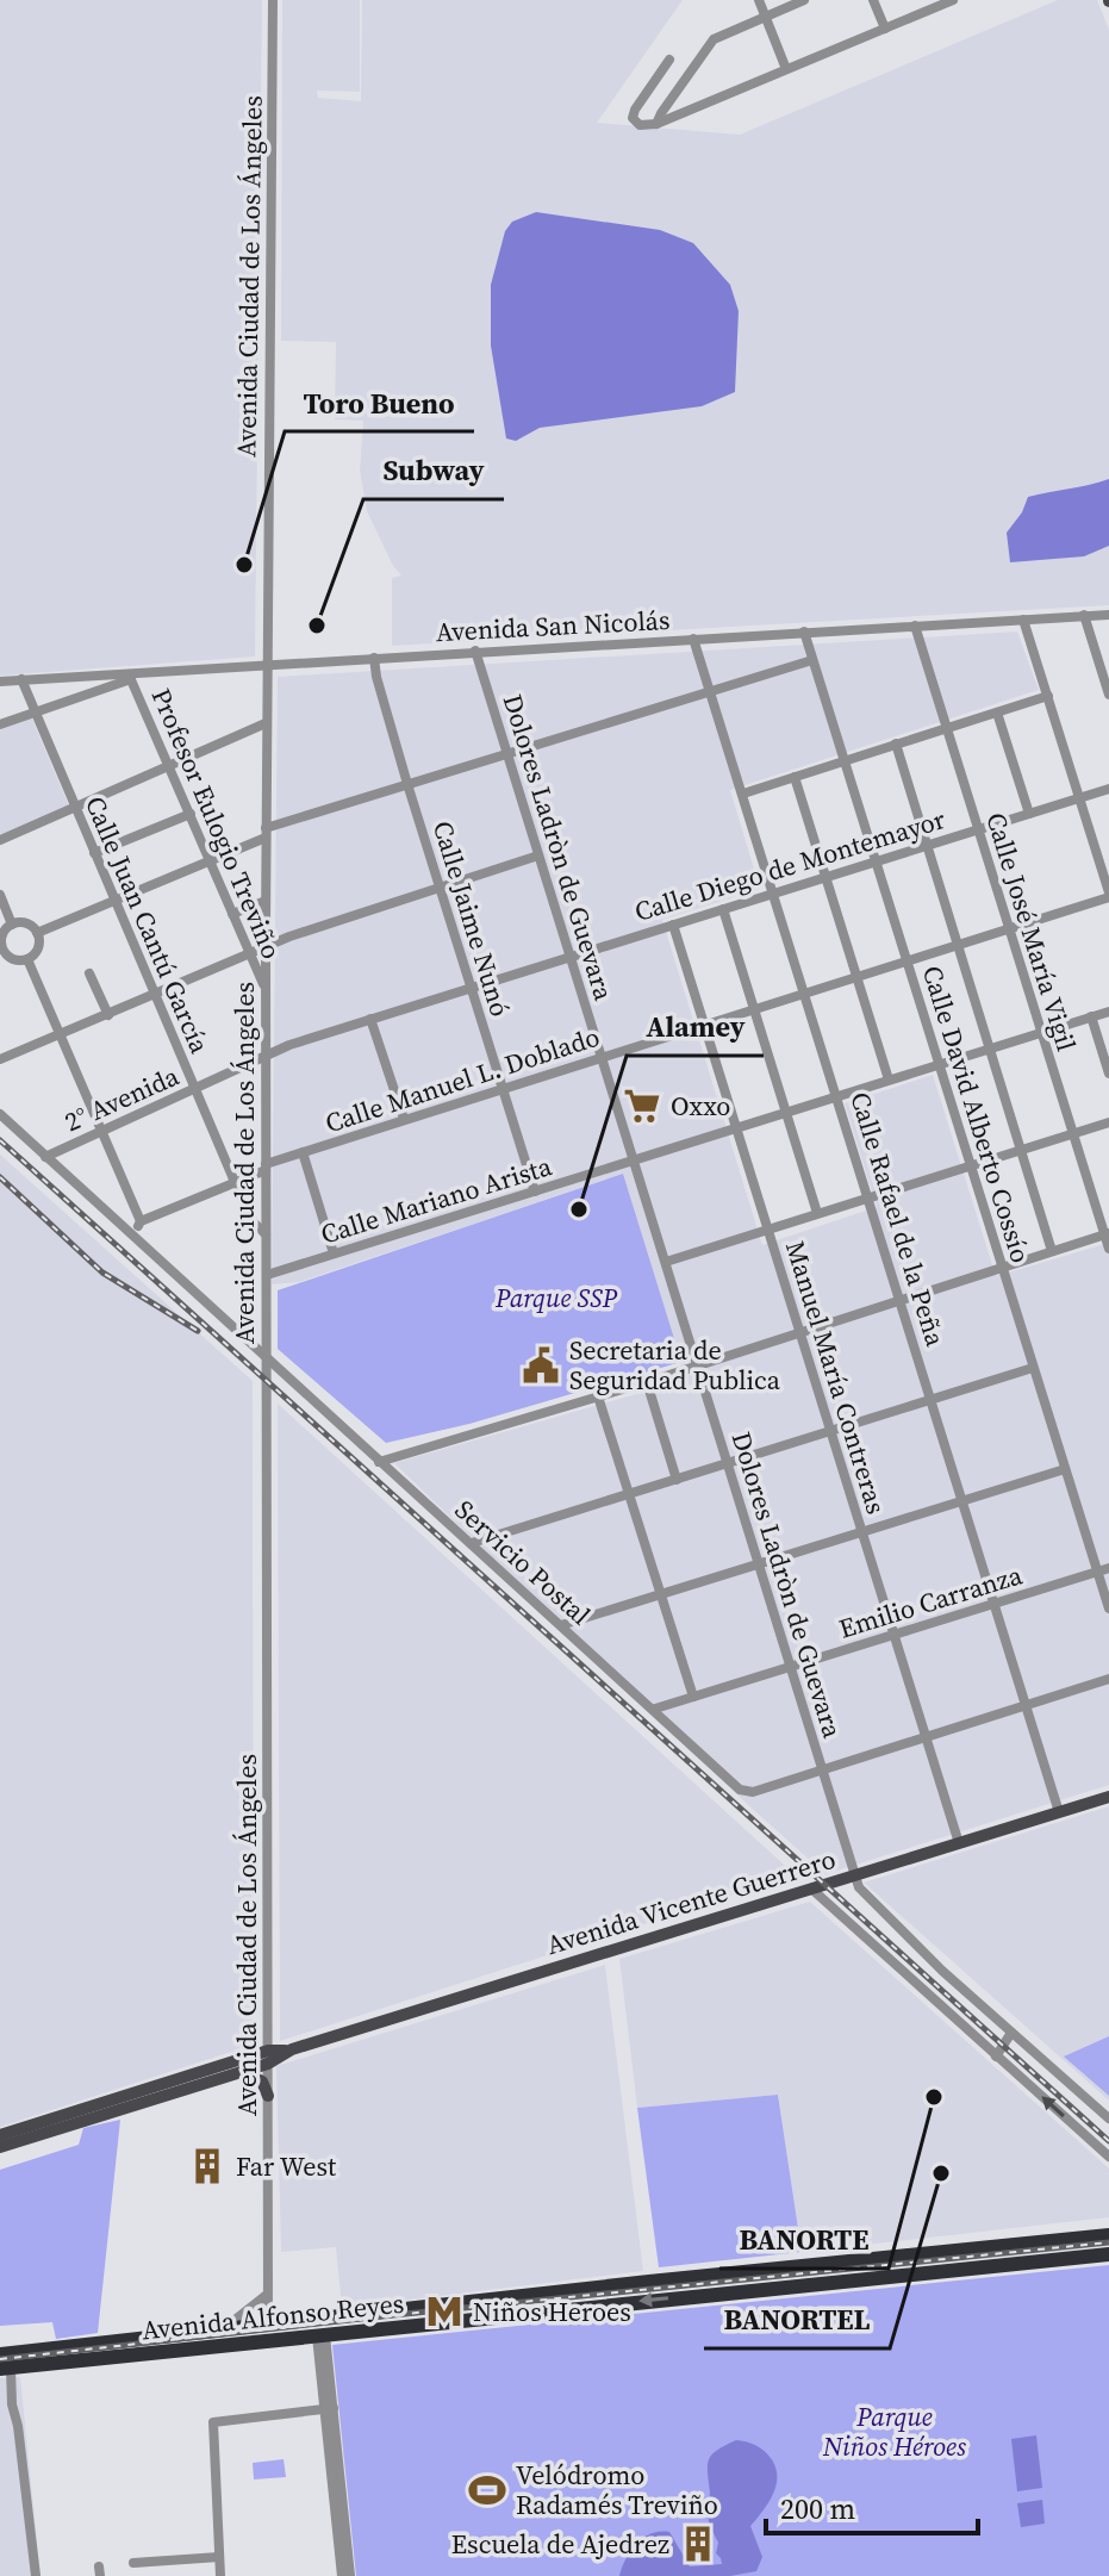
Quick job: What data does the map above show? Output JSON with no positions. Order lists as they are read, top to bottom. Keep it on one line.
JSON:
{"streets":{"highway":["Avenida Alfonso Reyes"],"main road":["Avenida Vicente Guerrero"],"street":["Avenida Ciudad de Los Ángeles","Avenida San Nicolás","Profesor Eulogio Treviño","Dolores Ladròn de Guevara","Calle Diego de Montemayor","Calle Jaime Nunó","Calle Juan Cantú García","Calle José María Vigil","Calle Manuel L. Doblado","2° Avenida","Calle David Alberto Cossío","Calle Mariano Arista","Calle Rafael de la Peña","Manuel María Contreras","Servicio Postal","Emilio Carranza"]},"crossings":[["Avenida Ciudad de Los Ángeles","Avenida San Nicolás"],["Avenida Ciudad de Los Ángeles","Profesor Eulogio Treviño"],["Avenida Ciudad de Los Ángeles","Calle Diego de Montemayor"],["Avenida Ciudad de Los Ángeles","Calle Juan Cantú García"],["Avenida Ciudad de Los Ángeles","Calle Manuel L. Doblado"],["Avenida Ciudad de Los Ángeles","2° Avenida"],["Avenida Ciudad de Los Ángeles","Calle Mariano Arista"],["Avenida Ciudad de Los Ángeles","Servicio Postal"],["Avenida Ciudad de Los Ángeles","Avenida Vicente Guerrero"],["Avenida Ciudad de Los Ángeles","Avenida Alfonso Reyes"],["Avenida San Nicolás","Profesor Eulogio Treviño"],["Avenida San Nicolás","Dolores Ladròn de Guevara"],["Avenida San Nicolás","Calle Jaime Nunó"],["Avenida San Nicolás","Calle Juan Cantú García"],["Avenida San Nicolás","Calle José María Vigil"],["Avenida San Nicolás","Calle David Alberto Cossío"],["Avenida San Nicolás","Calle Rafael de la Peña"],["Dolores Ladròn de Guevara","Calle Diego de Montemayor"],["Dolores Ladròn de Guevara","Calle Manuel L. Doblado"],["Dolores Ladròn de Guevara","Calle Mariano Arista"],["Dolores Ladròn de Guevara","Servicio Postal"],["Dolores Ladròn de Guevara","Emilio Carranza"],["Dolores Ladròn de Guevara","Avenida Vicente Guerrero"],["Calle Diego de Montemayor","Calle Jaime Nunó"],["Calle Diego de Montemayor","Calle José María Vigil"],["Calle Diego de Montemayor","2° Avenida"],["Calle Diego de Montemayor","Calle David Alberto Cossío"],["Calle Diego de Montemayor","Calle Rafael de la Peña"],["Calle Diego de Montemayor","Manuel María Contreras"],["Calle Jaime Nunó","Calle Manuel L. Doblado"],["Calle Jaime Nunó","Calle Mariano Arista"],["Calle Juan Cantú García","Calle Manuel L. Doblado"],["Calle Juan Cantú García","2° Avenida"],["Calle José María Vigil","Calle Manuel L. Doblado"],["Calle José María Vigil","Calle Mariano Arista"],["Calle Manuel L. Doblado","Calle David Alberto Cossío"],["Calle Manuel L. Doblado","Calle Rafael de la Peña"],["Calle Manuel L. Doblado","Manuel María Contreras"],["2° Avenida","Servicio Postal"],["Calle David Alberto Cossío","Calle Mariano Arista"],["Calle David Alberto Cossío","Emilio Carranza"],["Calle Mariano Arista","Calle Rafael de la Peña"],["Calle Mariano Arista","Manuel María Contreras"],["Calle Rafael de la Peña","Emilio Carranza"],["Calle Rafael de la Peña","Avenida Vicente Guerrero"],["Manuel María Contreras","Emilio Carranza"],["Manuel María Contreras","Avenida Vicente Guerrero"],["Servicio Postal","Emilio Carranza"]],"parks":["Parque SSP","Parque Niños Héroes"],"places":{"other":["Toro Bueno","Subway","Alamey","BANORTE","BANORTEL"],"supermarket":["Oxxo"],"public building":["Secretaria de Seguridad Publica"],"building":["Far West","Escuela de Ajedrez"],"metro station":["Niños Heroes"],"sports":["Velódromo Radamés Treviño"]},"scale_bar":"200 m"}
